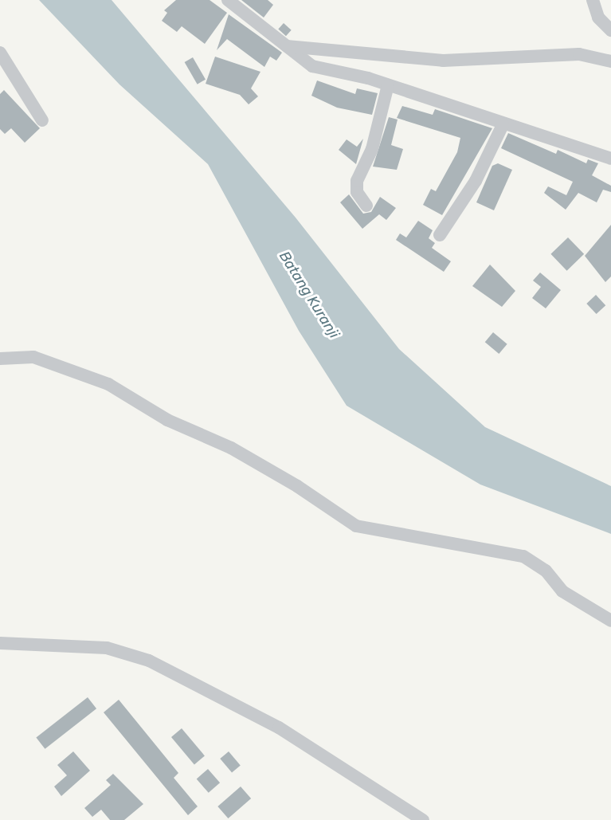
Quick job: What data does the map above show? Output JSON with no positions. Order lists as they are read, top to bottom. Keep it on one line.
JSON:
{"water":["Batang Kuranji"]}
